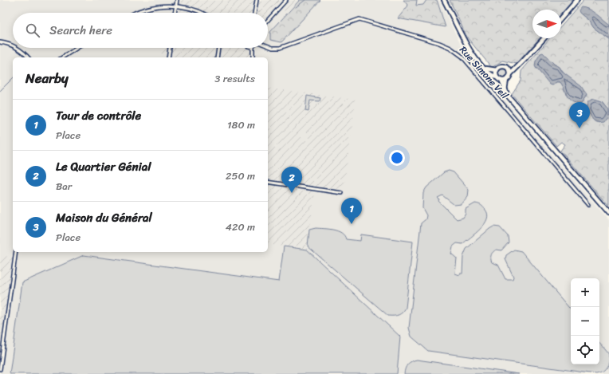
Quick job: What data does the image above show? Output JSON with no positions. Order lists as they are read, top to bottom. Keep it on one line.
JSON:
{"streets":{"street":["Rue Simone Veil"]},"north":"right","page":{"search":"Search here","heading":["Nearby","3 results"],"list":[{"mark":"1","name":"Tour de contrôle","note":"Place","value":"180 m"},{"mark":"2","name":"Le Quartier Génial","note":"Bar","value":"250 m"},{"mark":"3","name":"Maison du Général","note":"Place","value":"420 m"}],"pins":["3","2","1"],"map_buttons":["+","−"]}}
